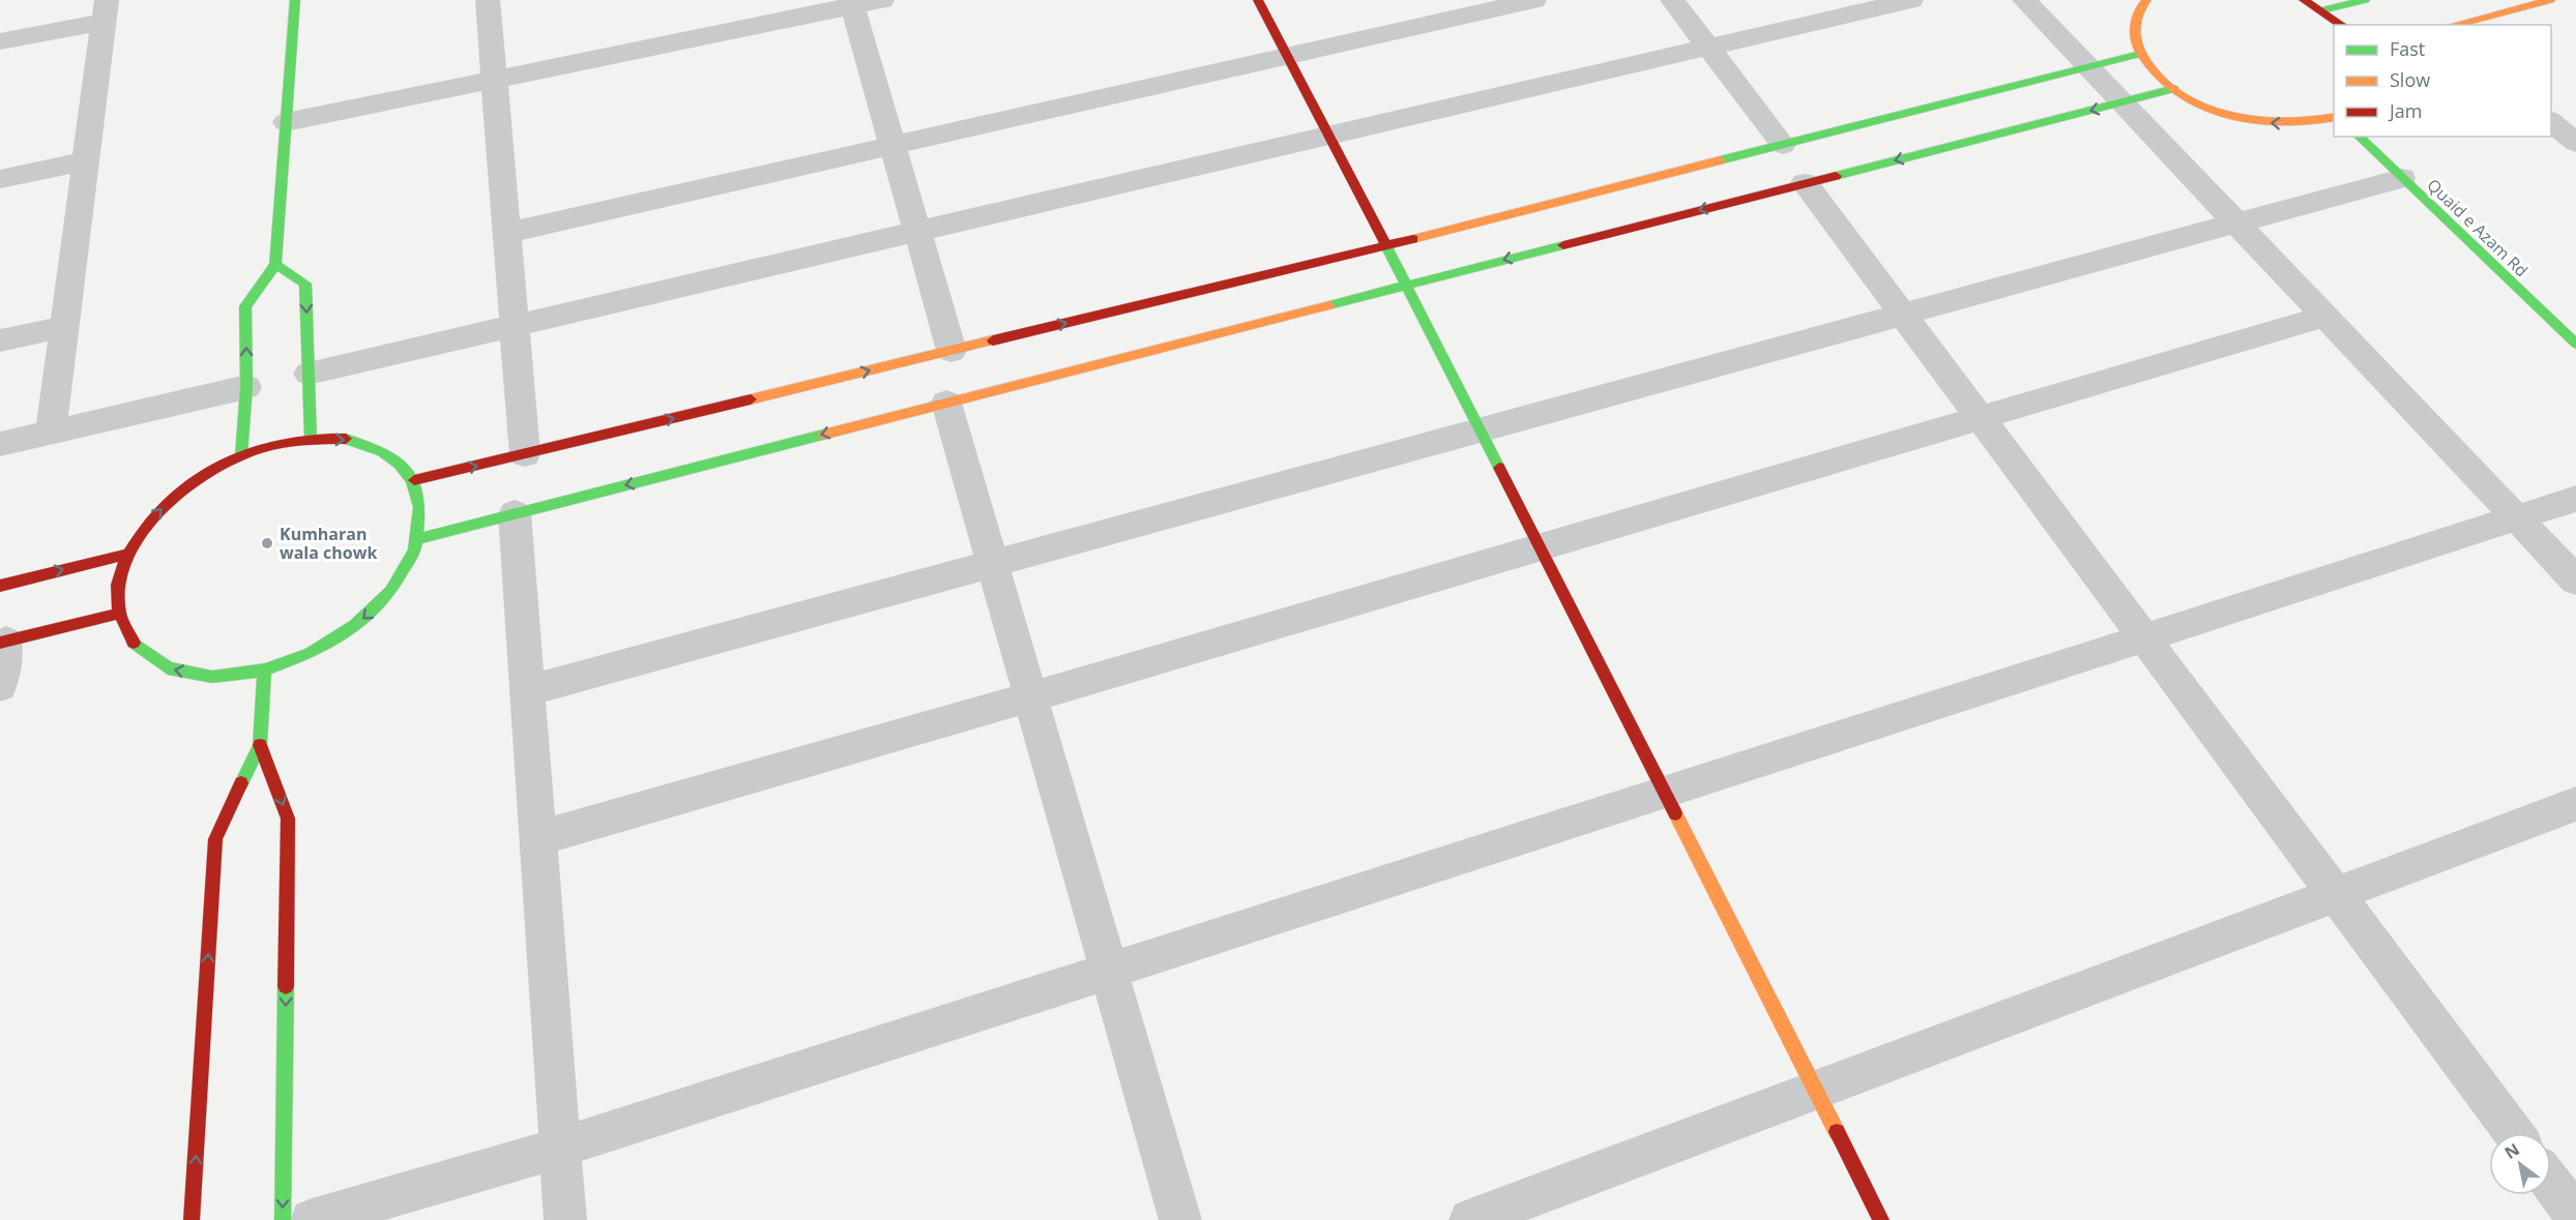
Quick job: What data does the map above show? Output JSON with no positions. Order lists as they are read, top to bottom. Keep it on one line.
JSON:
{"streets":{"street":["Quaid e Azam Rd"]},"places":["Kumharan wala chowk"],"legend":["Fast","Slow","Jam"],"north":"top left"}
